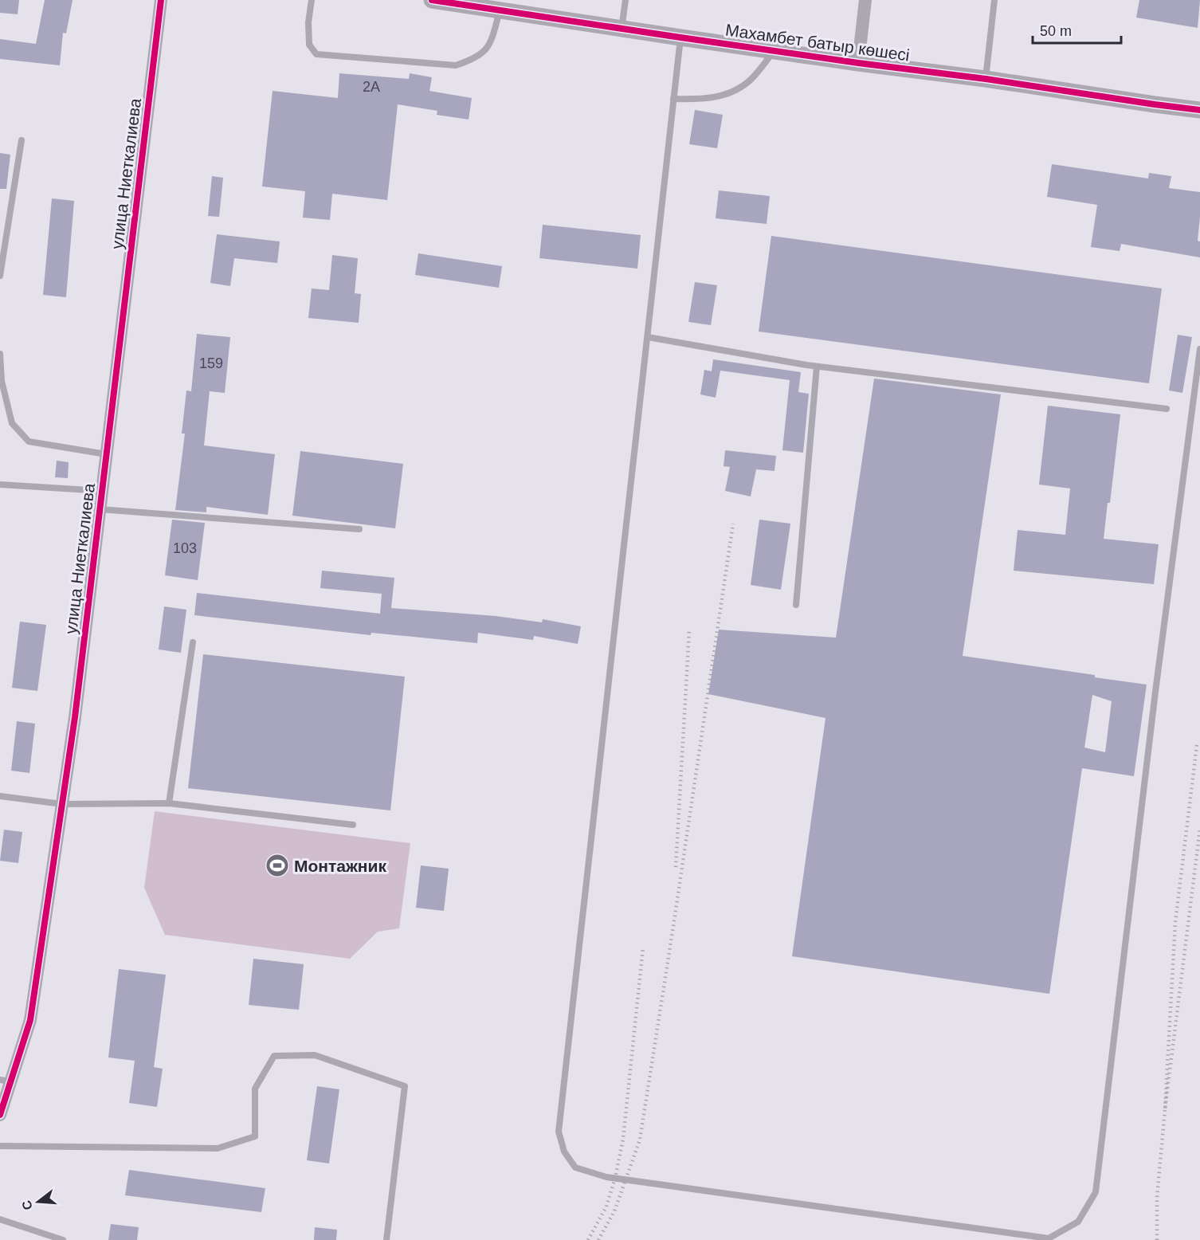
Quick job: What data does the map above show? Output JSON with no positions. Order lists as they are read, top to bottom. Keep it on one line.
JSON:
{"streets":{"street":["Махамбет батыр көшесі","улица Ниеткалиева"]},"places":{"sports":["Монтажник"]},"house_numbers":["2А","159","103"],"scale_bar":"50 m","north":"left"}
